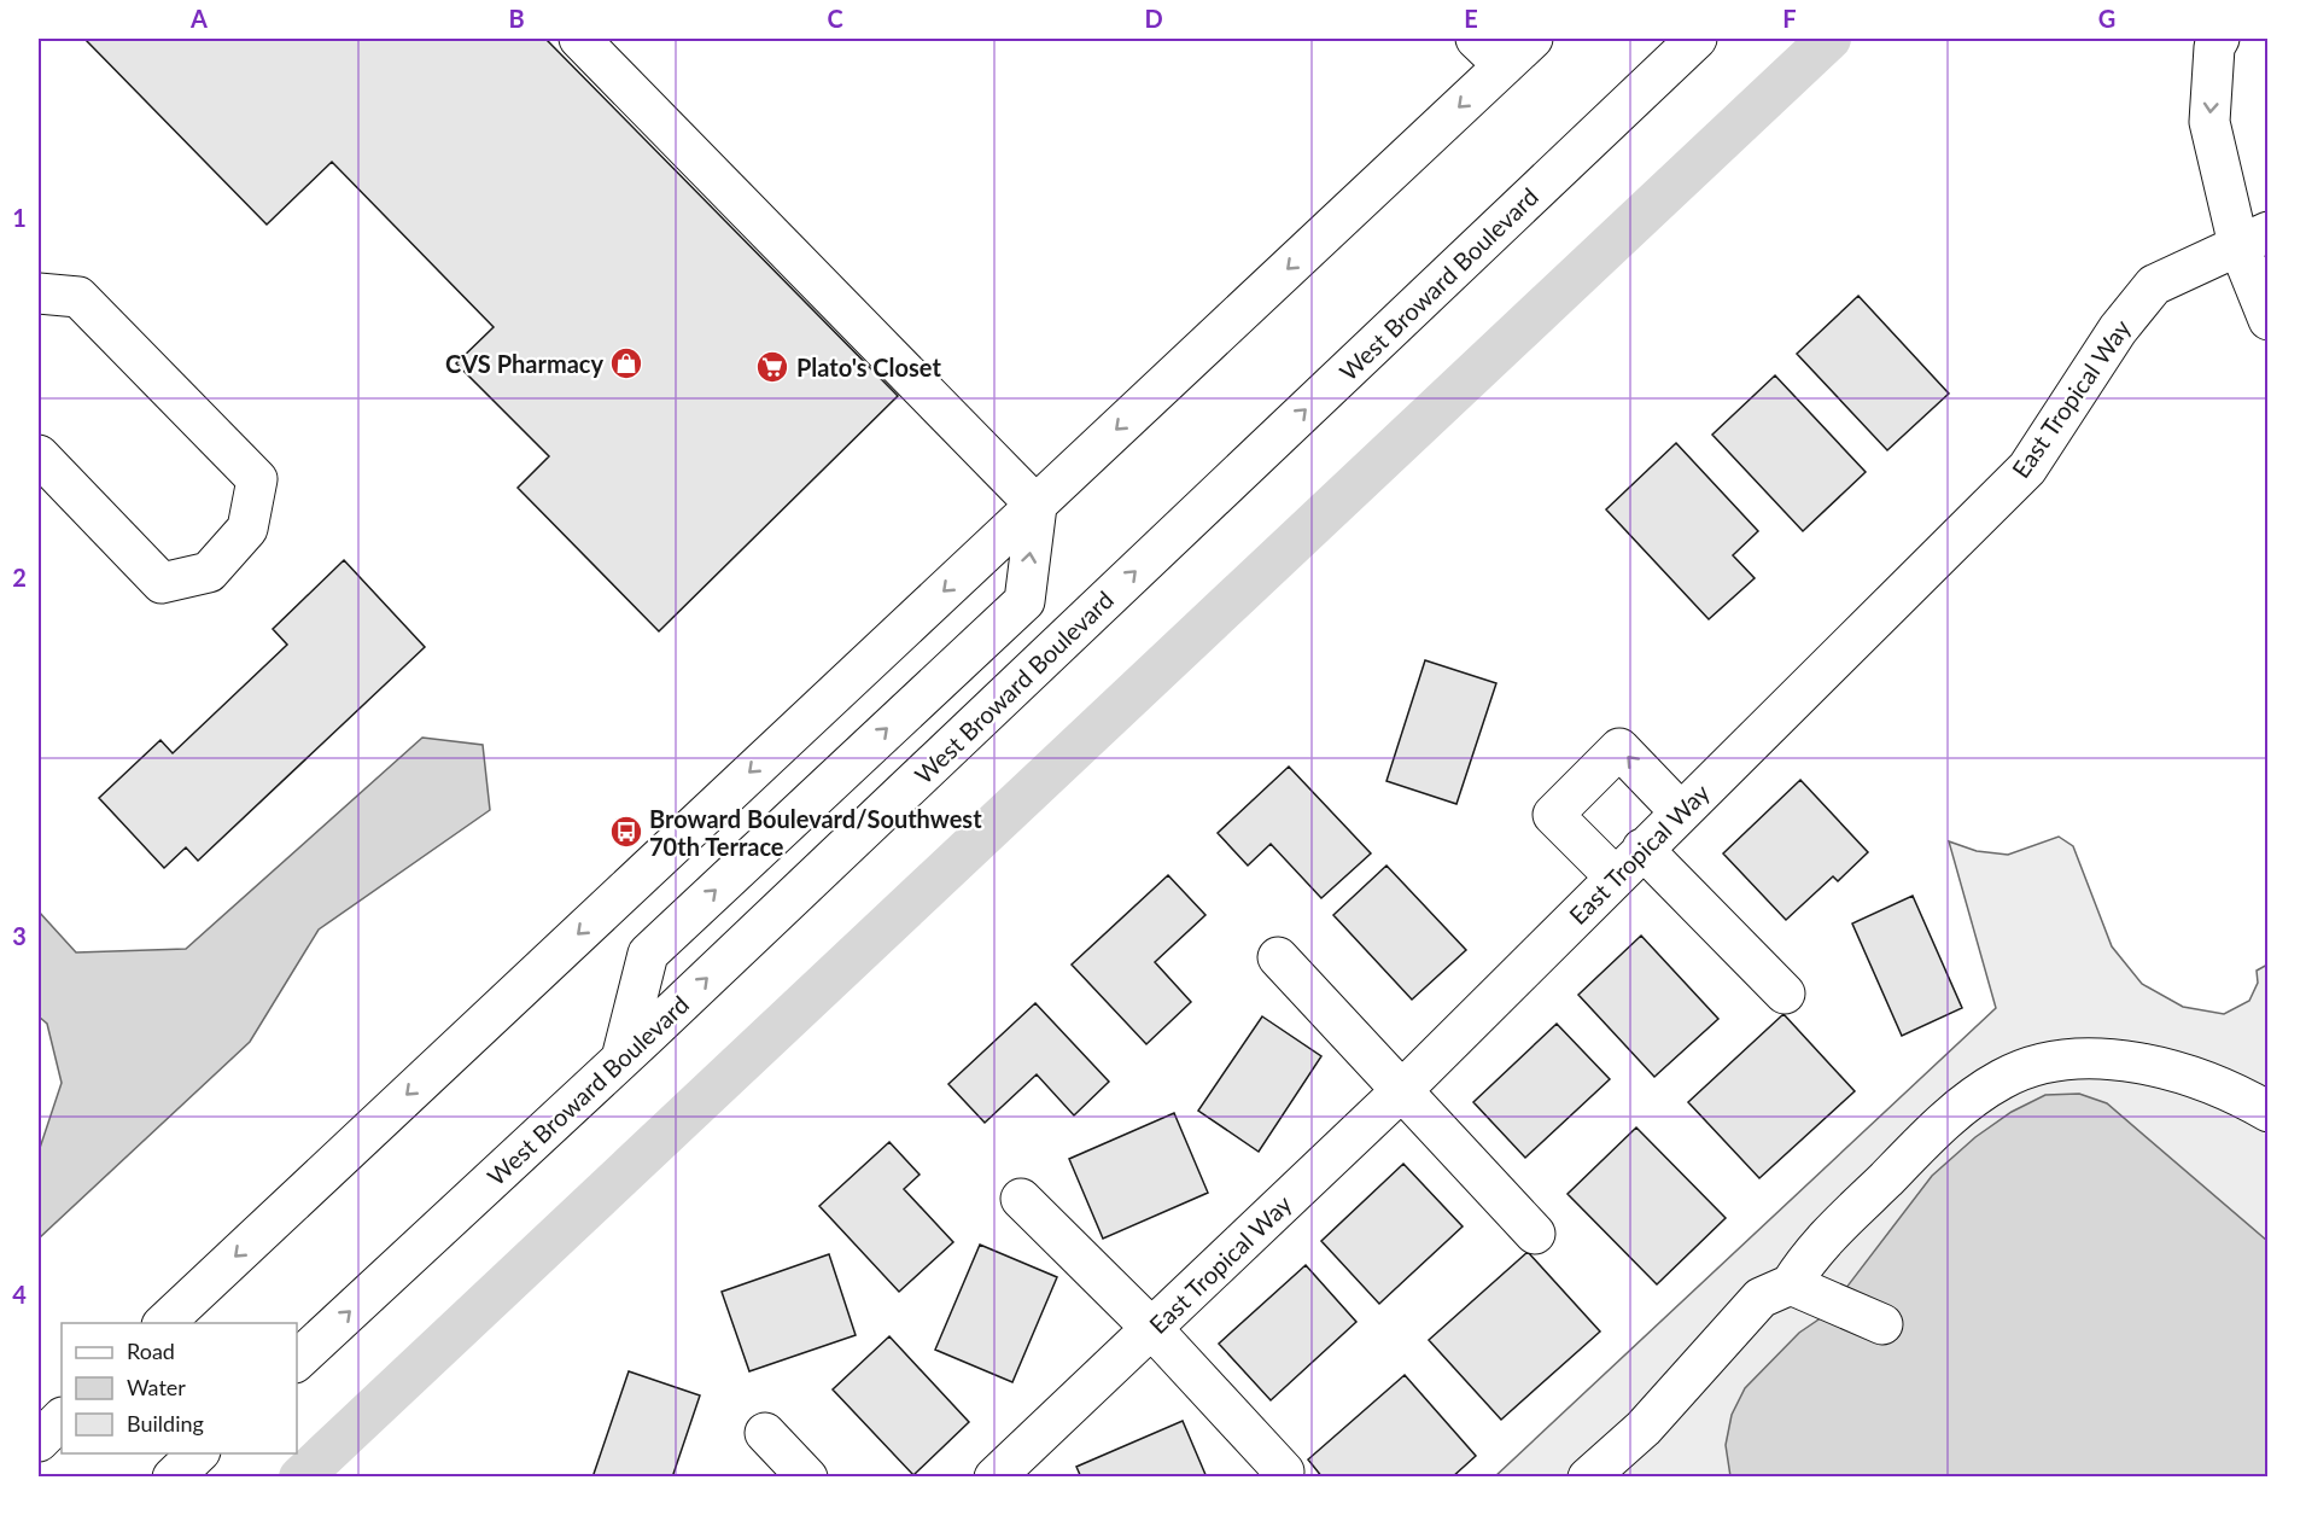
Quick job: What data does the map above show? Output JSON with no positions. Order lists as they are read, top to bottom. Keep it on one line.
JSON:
{"streets":{"main road":["West Broward Boulevard","East Tropical Way"]},"places":{"shop":["CVS Pharmacy"],"supermarket":["Plato's Closet"],"bus stop":["Broward Boulevard/Southwest 70th Terrace"]},"legend":["Road","Water","Building"],"grid":{"columns":["A","B","C","D","E","F","G"],"rows":["1","2","3","4"]}}
